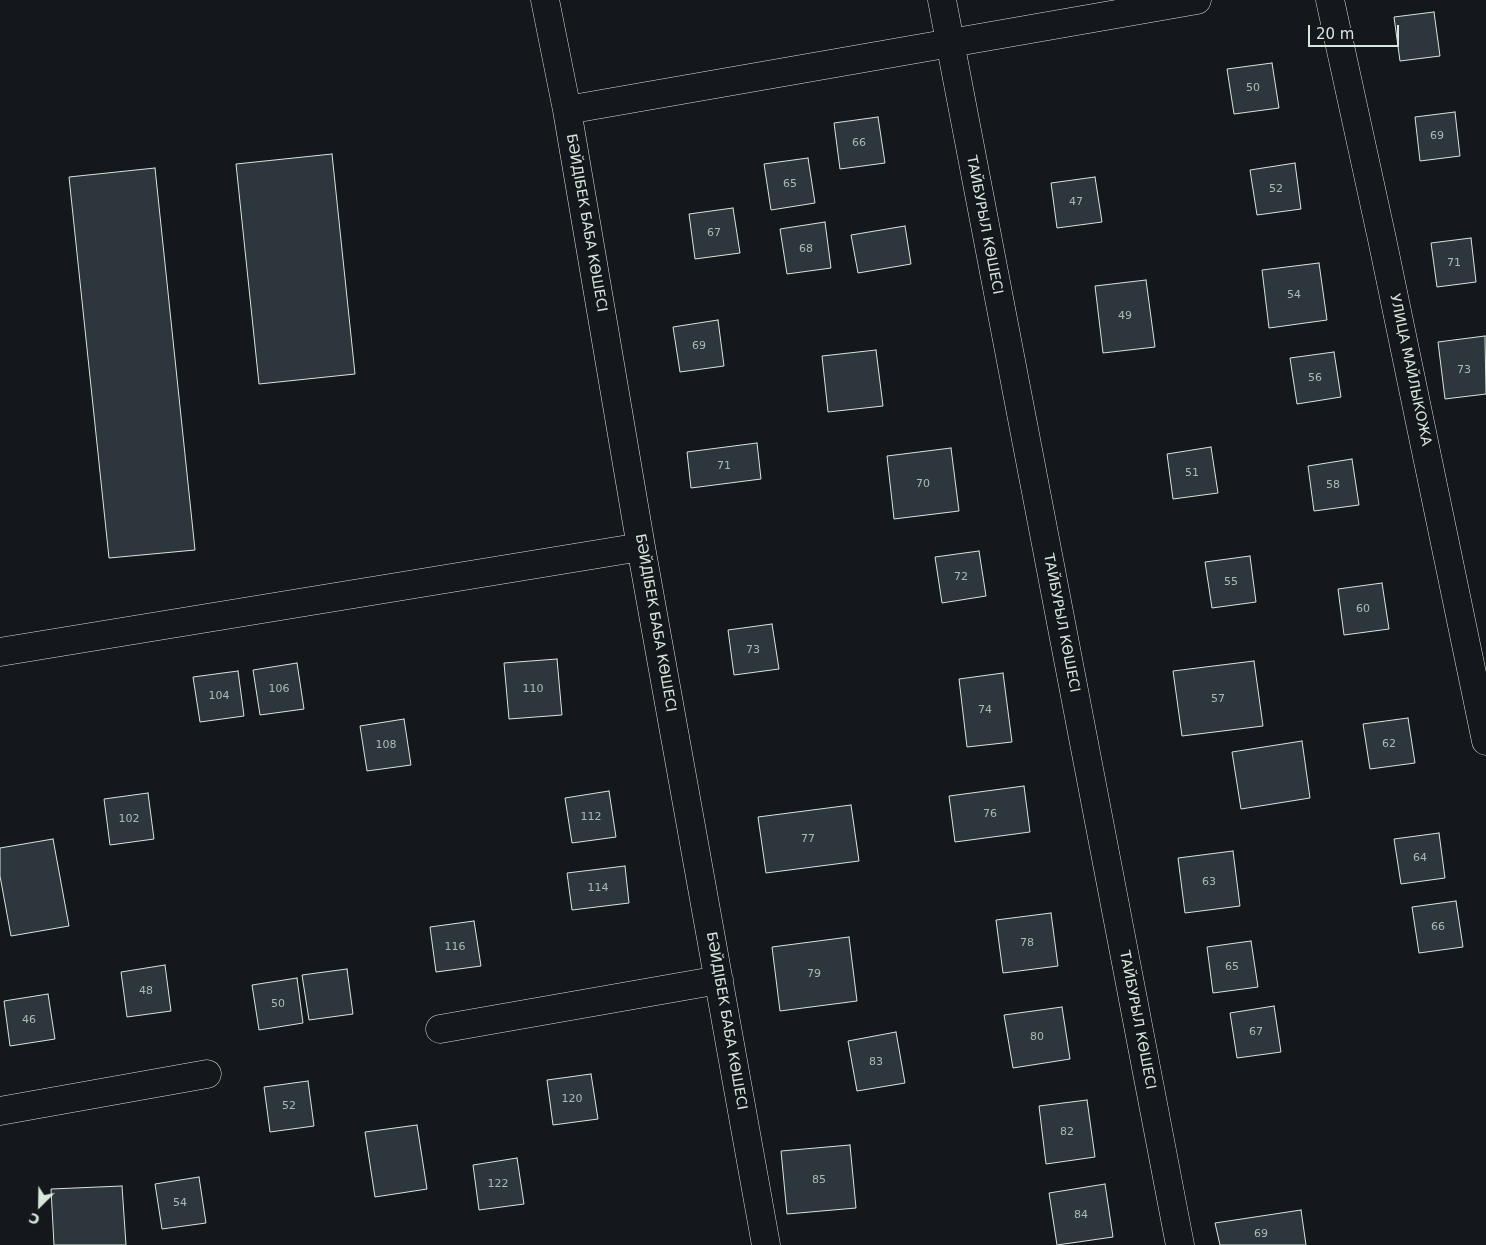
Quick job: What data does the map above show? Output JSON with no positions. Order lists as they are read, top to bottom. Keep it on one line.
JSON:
{"streets":{"street":["БӘЙДІБЕК БАБА КӨШЕСІ","ТАЙБУРЫЛ КӨШЕСІ","УЛИЦА МАЙЛЫКОЖА"]},"house_numbers":["50","69","66","65","52","47","67","68","71","54","49","69","73","56","71","51","70","58","72","55","60","73","106","110","104","57","74","62","108","76","112","102","77","64","63","114","66","78","116","65","79","48","50","46","67","80","83","120","52","82","85","122","54","84","69"],"scale_bar":"20 m","north":"bottom left"}
